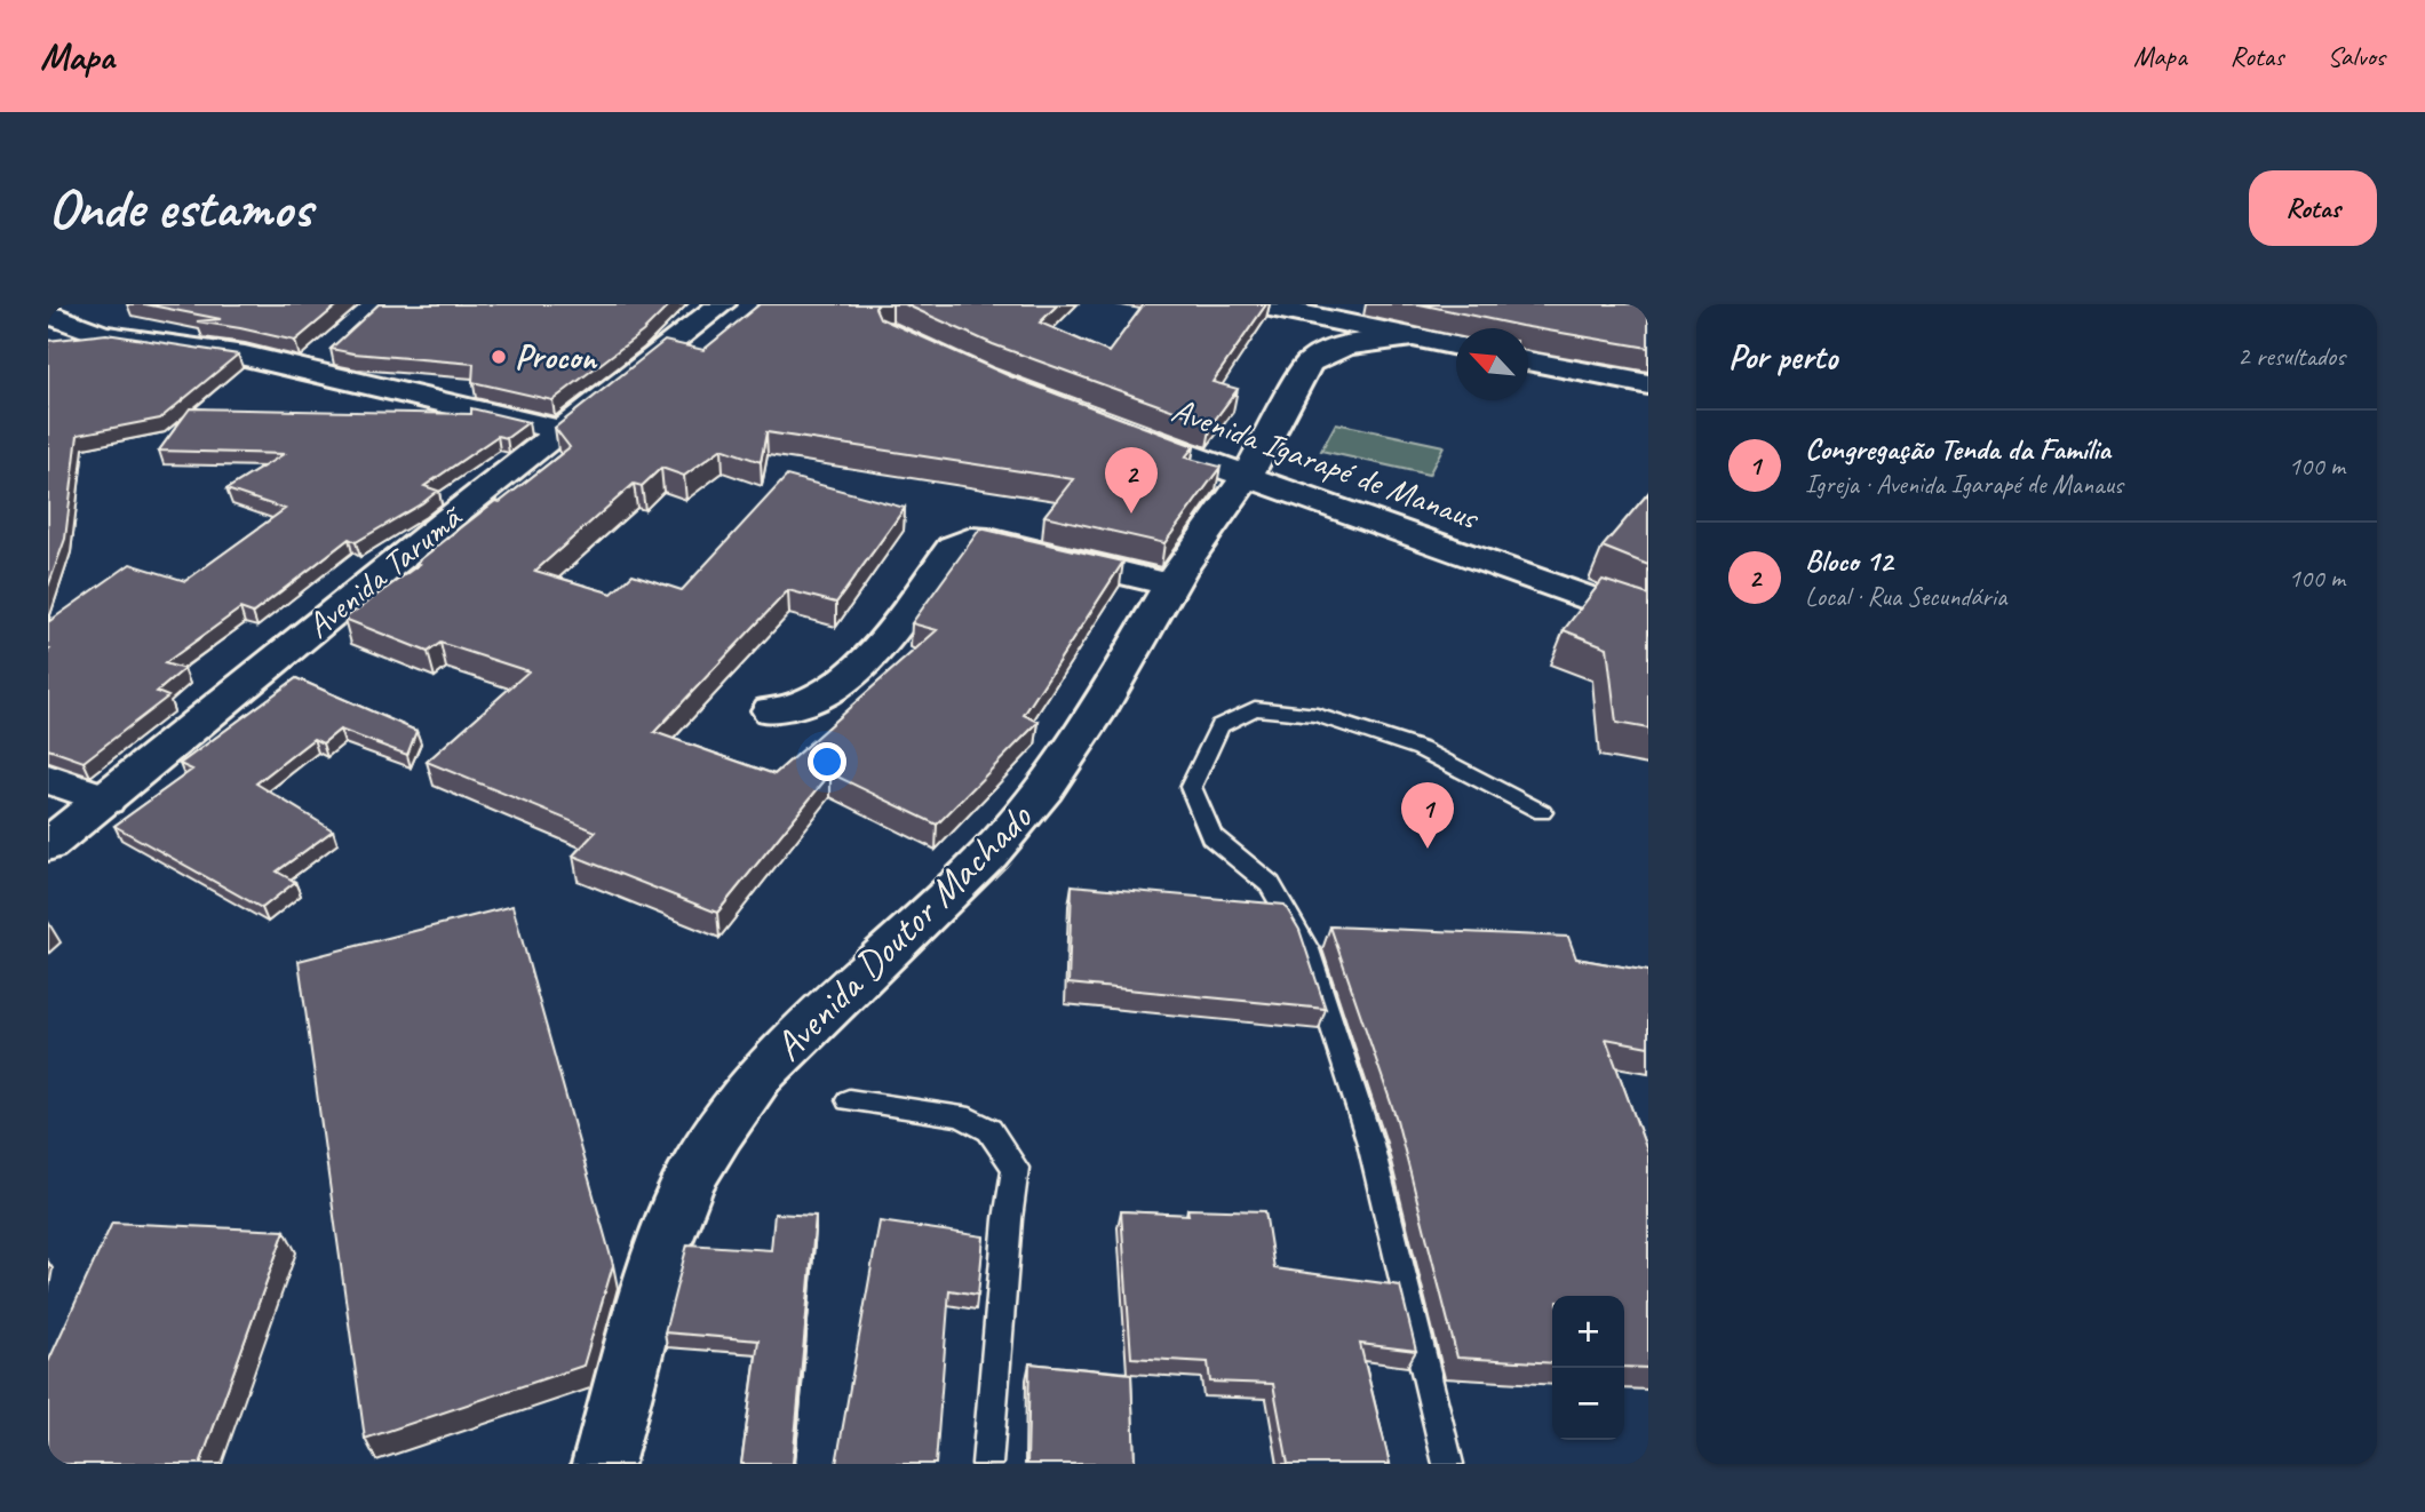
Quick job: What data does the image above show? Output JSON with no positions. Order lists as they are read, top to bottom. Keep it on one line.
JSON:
{"streets":{"street":["Avenida Igarapé de Manaus","Avenida Tarumã","Avenida Doutor Machado"]},"crossings":[["Avenida Igarapé de Manaus","Avenida Doutor Machado"]],"places":["Procon"],"north":"top left","page":{"header":"Mapa","nav":["Mapa","Rotas","Salvos"],"buttons":"Rotas","title":"Onde estamos","heading":["Por perto","2 resultados"],"list":[{"mark":"1","name":"Congregação Tenda da Família","note":"Igreja · Avenida Igarapé de Manaus","value":"100 m"},{"mark":"2","name":"Bloco 12","note":"Local · Rua Secundária","value":"100 m"}],"pins":["2","1"],"map_buttons":["+","−"]}}
